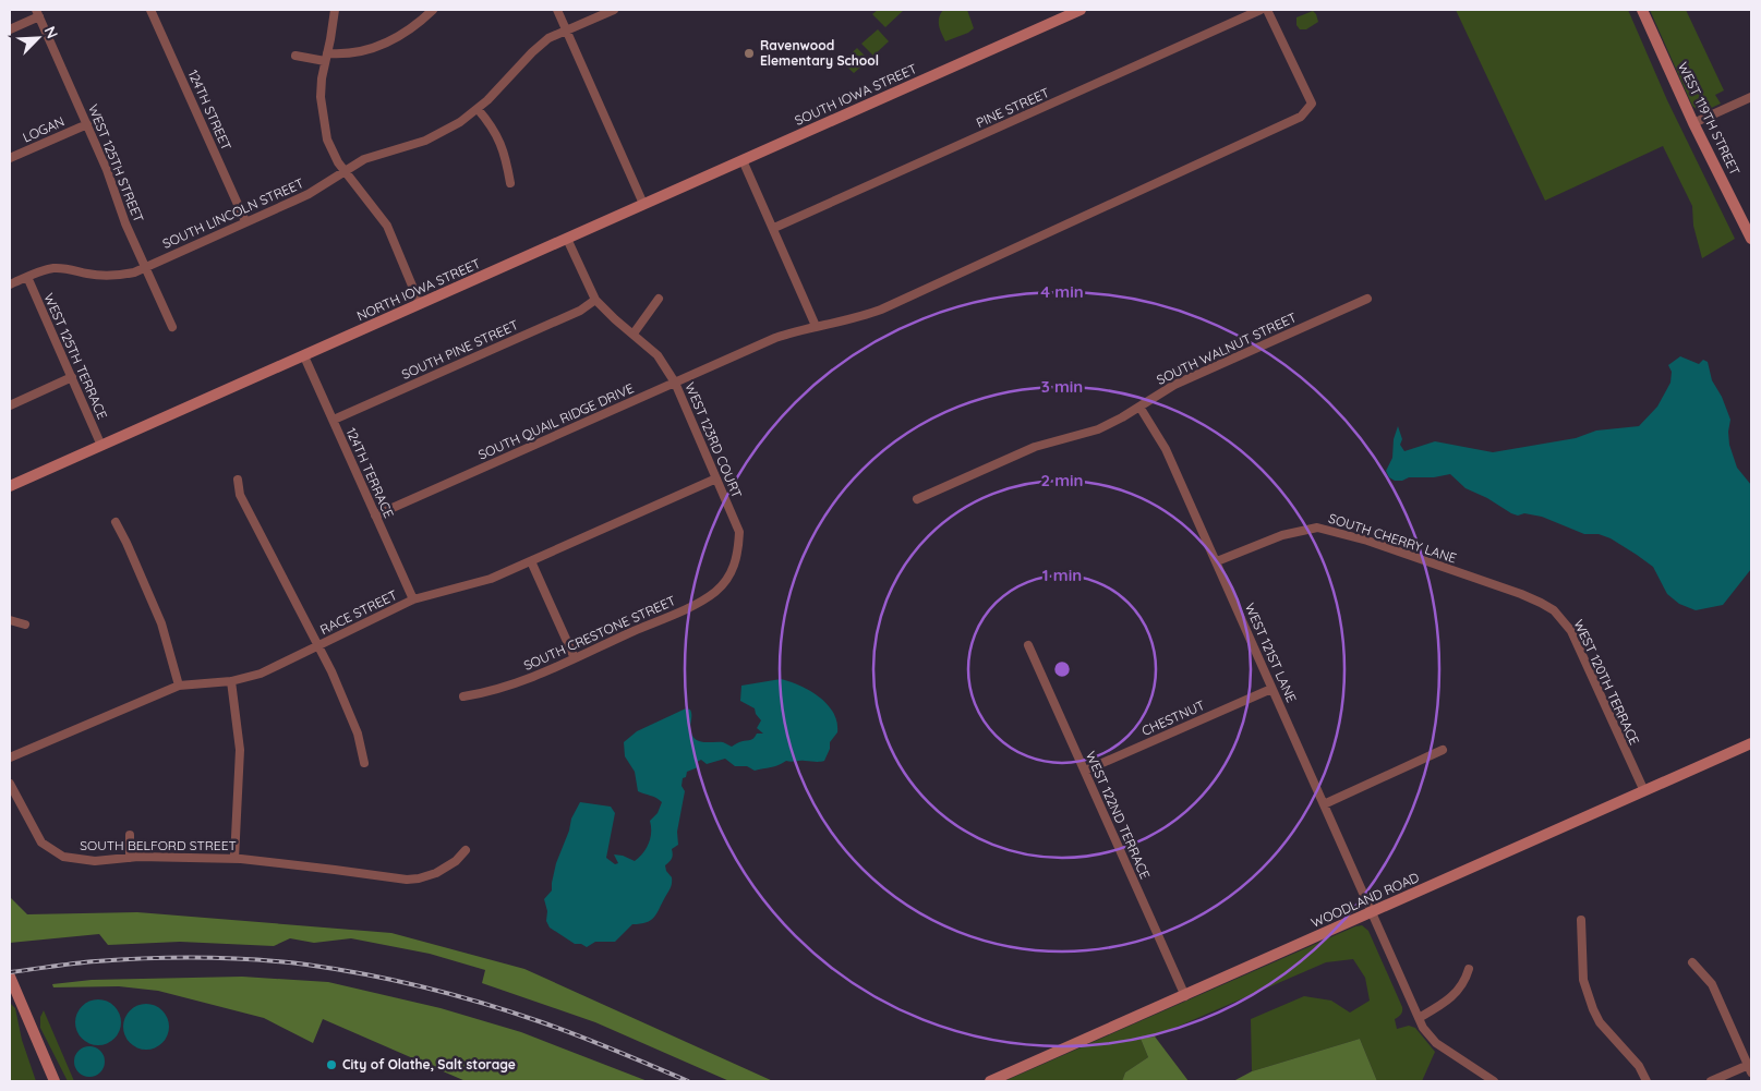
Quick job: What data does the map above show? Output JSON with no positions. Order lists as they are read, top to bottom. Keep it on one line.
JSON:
{"streets":{"main road":["SOUTH IOWA STREET","WEST 119TH STREET","NORTH IOWA STREET","WOODLAND ROAD"],"street":["PINE STREET","124TH STREET","LOGAN","WEST 125TH STREET","SOUTH LINCOLN STREET","SOUTH WALNUT STREET","SOUTH PINE STREET","WEST 125TH TERRACE","SOUTH QUAIL RIDGE DRIVE","WEST 123RD COURT","124TH TERRACE","SOUTH CHERRY LANE","RACE STREET","SOUTH CRESTONE STREET","WEST 121ST LANE","WEST 120TH TERRACE","CHESTNUT","WEST 122ND TERRACE","SOUTH BELFORD STREET"]},"crossings":[["SOUTH IOWA STREET","NORTH IOWA STREET"],["124TH STREET","SOUTH LINCOLN STREET"],["LOGAN","WEST 125TH STREET"],["WEST 125TH STREET","SOUTH LINCOLN STREET"],["SOUTH LINCOLN STREET","WEST 125TH TERRACE"],["NORTH IOWA STREET","WEST 125TH TERRACE"],["NORTH IOWA STREET","WEST 123RD COURT"],["NORTH IOWA STREET","124TH TERRACE"],["SOUTH WALNUT STREET","WEST 121ST LANE"],["SOUTH PINE STREET","WEST 123RD COURT"],["SOUTH PINE STREET","124TH TERRACE"],["SOUTH QUAIL RIDGE DRIVE","WEST 123RD COURT"],["SOUTH QUAIL RIDGE DRIVE","124TH TERRACE"],["WEST 123RD COURT","RACE STREET"],["WEST 123RD COURT","SOUTH CRESTONE STREET"],["124TH TERRACE","RACE STREET"],["SOUTH CHERRY LANE","WEST 121ST LANE"],["SOUTH CHERRY LANE","WEST 120TH TERRACE"],["WEST 121ST LANE","CHESTNUT"],["WEST 121ST LANE","WOODLAND ROAD"],["WEST 120TH TERRACE","WOODLAND ROAD"],["CHESTNUT","WEST 122ND TERRACE"],["WEST 122ND TERRACE","WOODLAND ROAD"]],"places":["Ravenwood Elementary School","City of Olathe, Salt storage"],"north":"top right","rings":["4 min","3 min","2 min","1 min"]}
